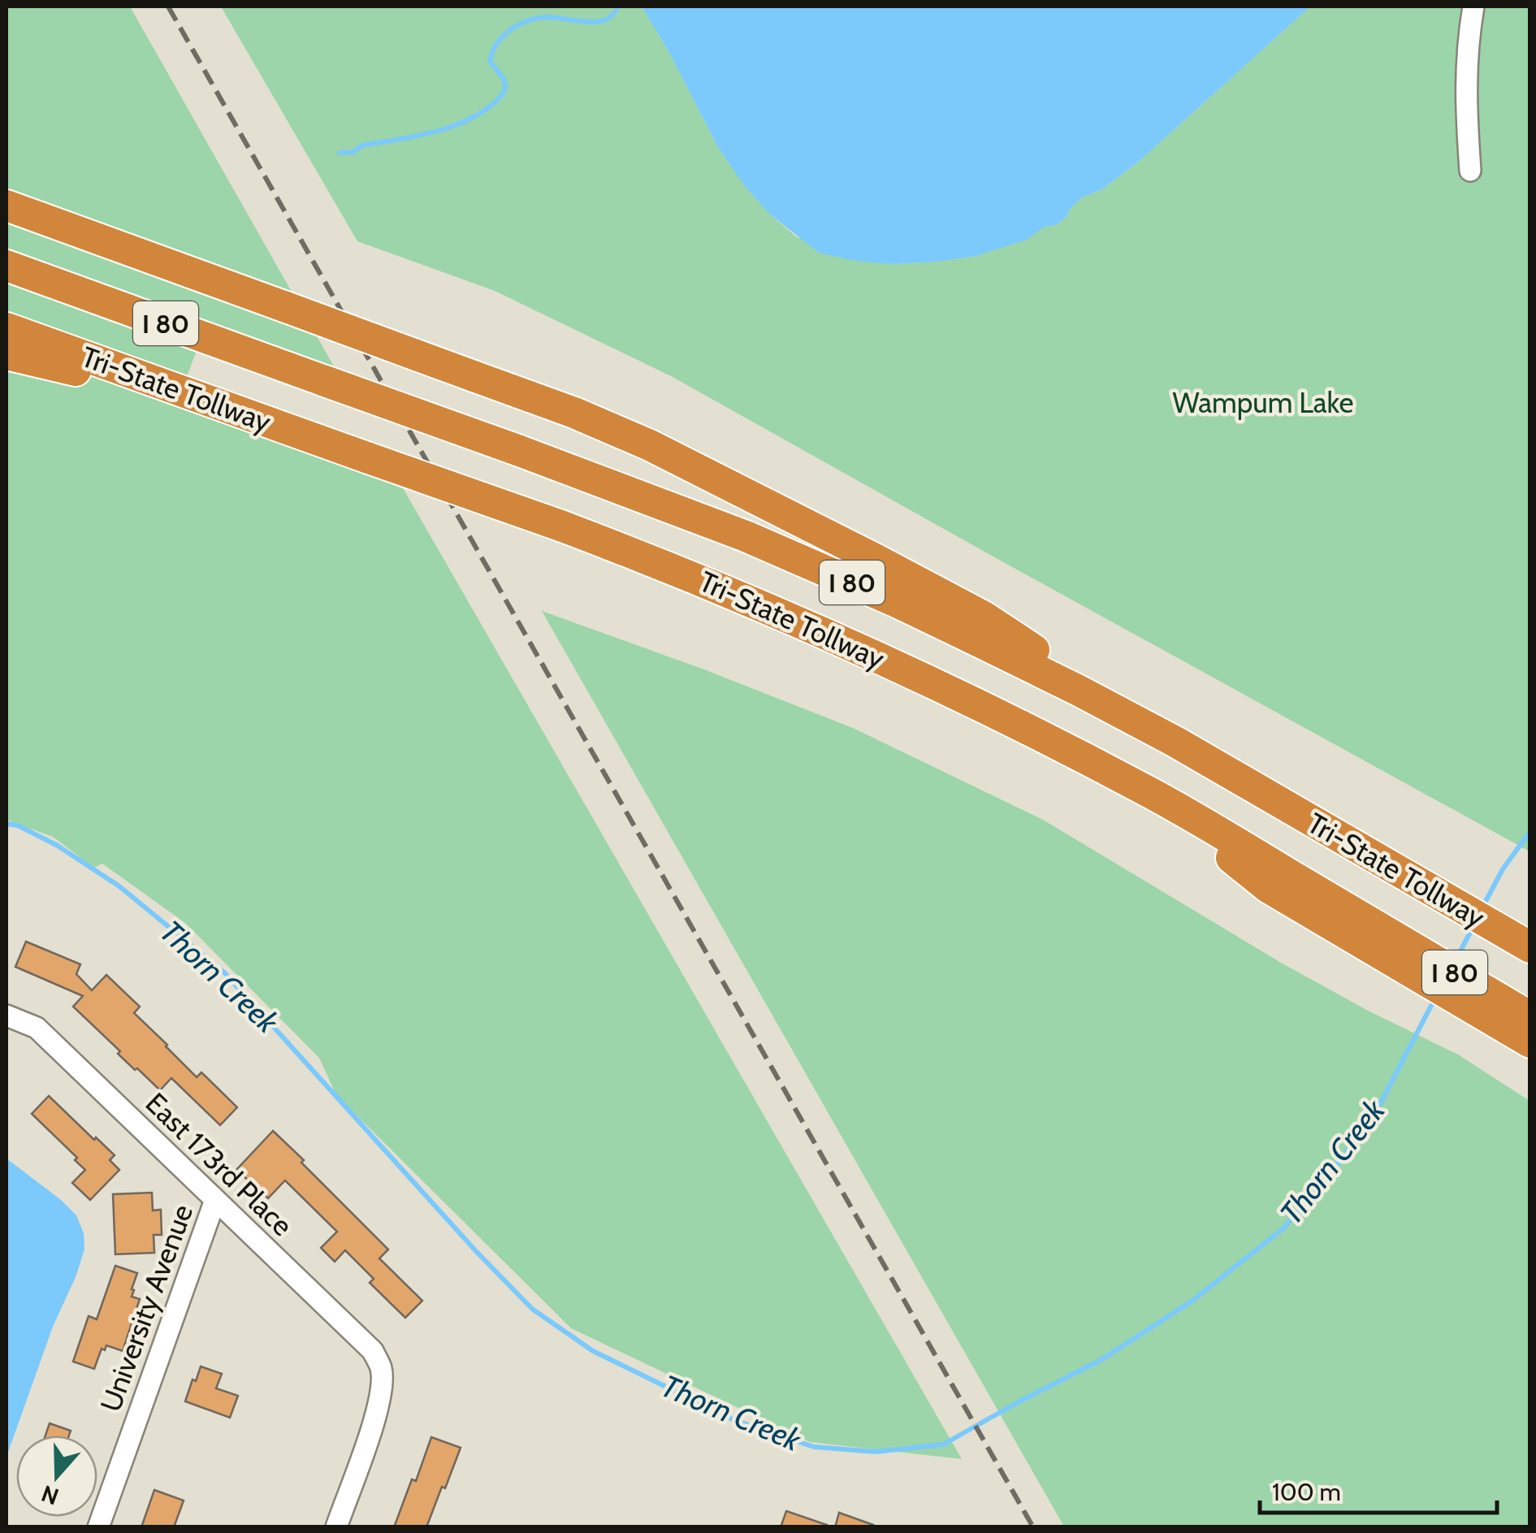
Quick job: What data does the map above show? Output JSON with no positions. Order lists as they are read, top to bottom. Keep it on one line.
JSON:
{"streets":{"highway":["I 80","Tri-State Tollway"],"street":["East 173rd Place","University Avenue"]},"crossings":[["East 173rd Place","University Avenue"]],"water":["Thorn Creek"],"parks":["Wampum Lake"],"scale_bar":"100 m","north":"bottom"}
